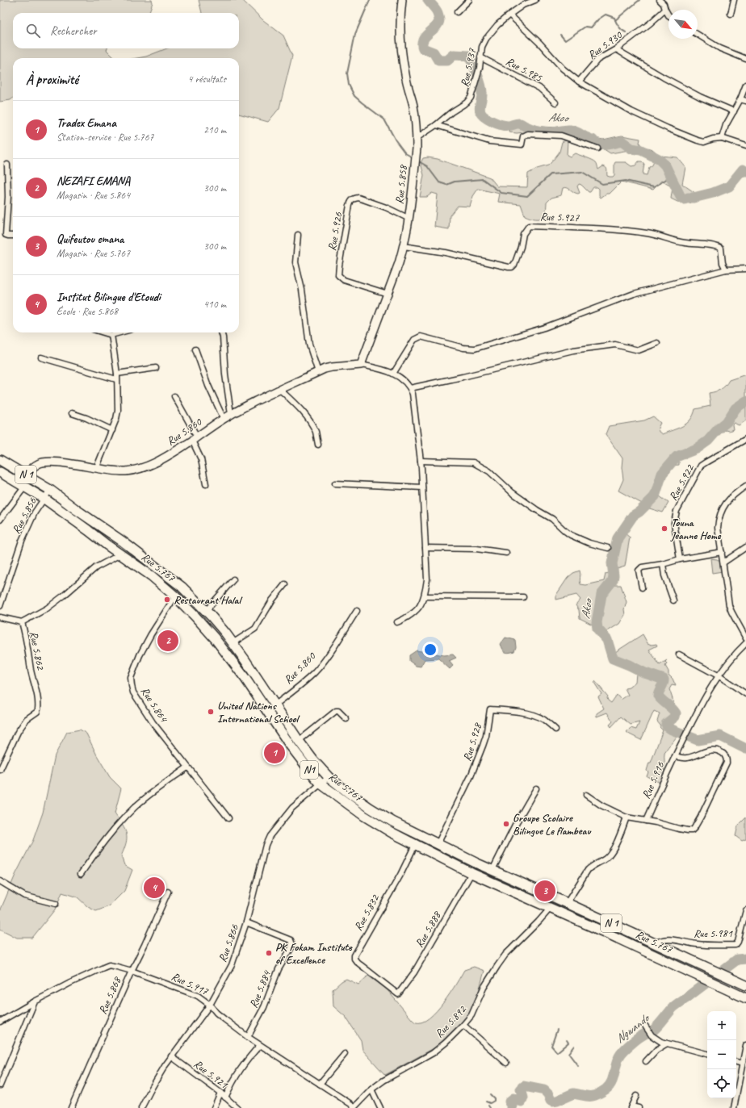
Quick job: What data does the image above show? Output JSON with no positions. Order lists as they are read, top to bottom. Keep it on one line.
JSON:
{"streets":{"highway":["N 1","Rue 5.767","N1"],"street":["Rue 5.930","Rue 5.937","Rue 5.985","Rue 5.858","Rue 5.927","Rue 5.926","Rue 5.860","Rue 5.922","Rue 5.856","Rue 5.862","Rue 5.864","Rue 5.928","Rue 5.916","Rue 5.832","Rue 5.888","Rue 5.981","Rue 5.866","Rue 5.917","Rue 5.884","Rue 5.868","Rue 5.892","Rue 5.921"]},"crossings":[["Rue 5.937","Rue 5.985"],["Rue 5.937","Rue 5.858"],["Rue 5.858","Rue 5.927"],["Rue 5.858","Rue 5.926"],["Rue 5.858","Rue 5.860"],["Rue 5.860","N 1"],["Rue 5.860","Rue 5.767"],["N 1","Rue 5.856"],["N 1","Rue 5.928"],["N 1","Rue 5.981"],["N 1","Rue 5.866"],["Rue 5.856","Rue 5.767"],["Rue 5.767","Rue 5.862"],["Rue 5.767","Rue 5.864"],["Rue 5.767","Rue 5.832"],["Rue 5.767","Rue 5.888"],["Rue 5.767","Rue 5.866"],["Rue 5.767","Rue 5.892"],["Rue 5.832","Rue 5.888"],["Rue 5.866","Rue 5.917"],["Rue 5.866","Rue 5.884"],["Rue 5.866","Rue 5.921"],["Rue 5.917","Rue 5.884"],["Rue 5.917","Rue 5.868"],["Rue 5.917","Rue 5.892"]],"water":["Akoo","Ngwando"],"places":["Touna Jeanne Home","Restaurant Halal","United Nations International School","Groupe Scolaire Bilingue Le flambeau","PK Fokam Institute of Excellence"],"north":"bottom right","page":{"search":"Rechercher","heading":["À proximité","4 résultats"],"list":[{"mark":"1","name":"Tradex Emana","note":"Station-service · Rue 5.767","value":"210 m"},{"mark":"2","name":"NEZAFI EMANA","note":"Magasin · Rue 5.864","value":"300 m"},{"mark":"3","name":"Quifeutou emana","note":"Magasin · Rue 5.767","value":"300 m"},{"mark":"4","name":"Institut Bilingue d'Etoudi","note":"École · Rue 5.868","value":"410 m"}],"pins":["2","1","4","3"],"map_buttons":["+","−"]}}
